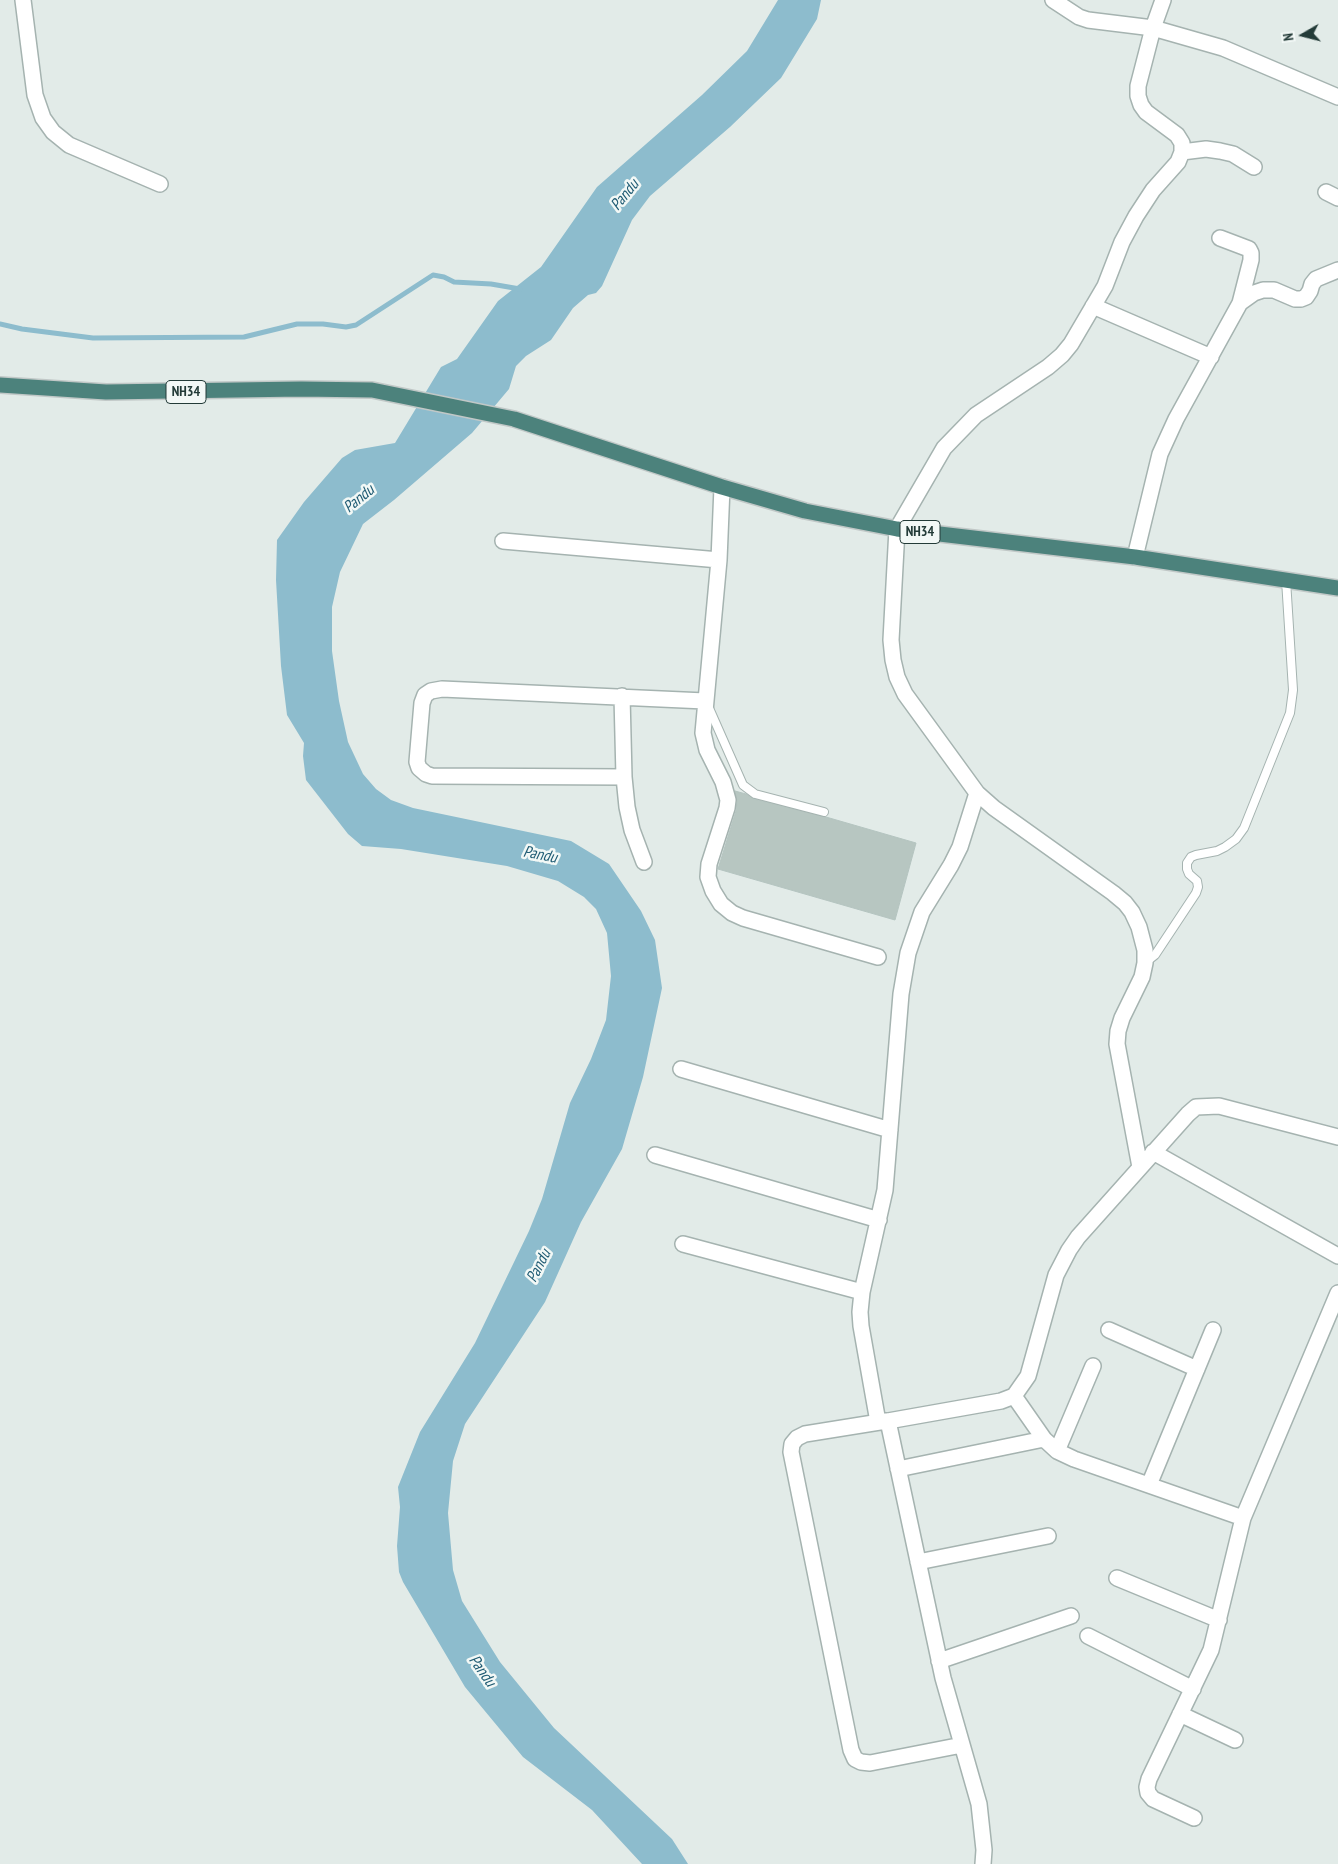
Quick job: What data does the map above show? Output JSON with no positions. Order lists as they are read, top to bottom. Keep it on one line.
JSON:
{"streets":{"highway":["NH34"]},"water":["Pandu"],"north":"left"}
